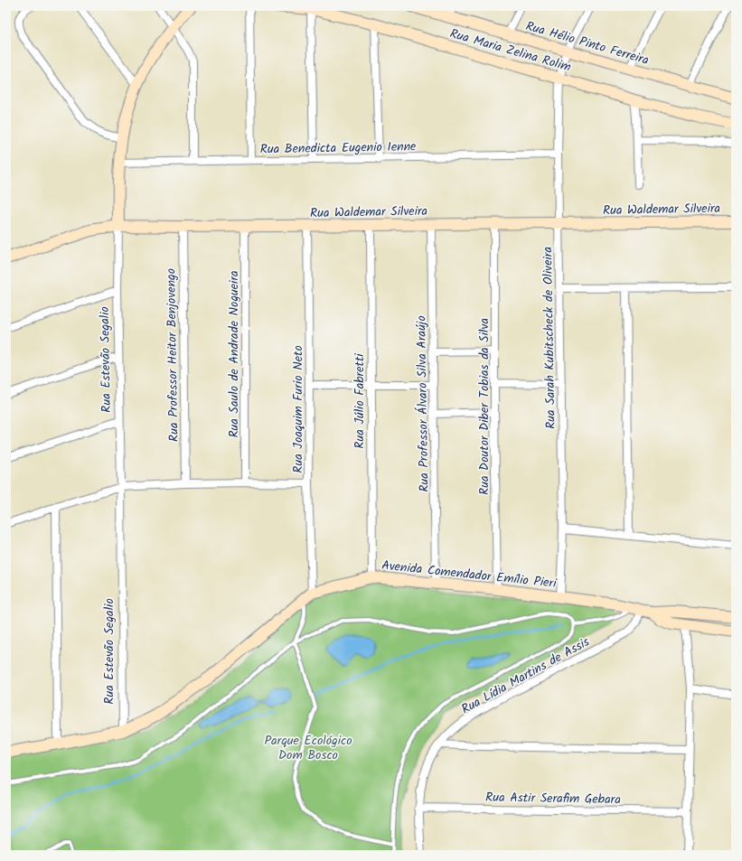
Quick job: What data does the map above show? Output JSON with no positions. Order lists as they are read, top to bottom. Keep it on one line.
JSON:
{"streets":{"street":["Rua Hélio Pinto Ferreira","Rua Maria Zelina Rolim","Rua Benedicta Eugenio Ienne","Rua Waldemar Silveira","Rua Sarah Kubitscheck de Oliveira","Rua Saulo de Andrade Nogueira","Rua Professor Heitor Benjovengo","Rua Estevão Segalio","Rua Júlio Fabretti","Rua Professor Álvaro Silva Araújo","Rua Doutor Diber Tobias da Silva","Rua Joaquim Furio Neto","Avenida Comendador Emílio Pieri","Rua Lídia Martins de Assis","Rua Astir Serafim Gebara"]},"crossings":[["Rua Hélio Pinto Ferreira","Rua Sarah Kubitscheck de Oliveira"],["Rua Maria Zelina Rolim","Rua Sarah Kubitscheck de Oliveira"],["Rua Benedicta Eugenio Ienne","Rua Sarah Kubitscheck de Oliveira"],["Rua Benedicta Eugenio Ienne","Rua Estevão Segalio"],["Rua Waldemar Silveira","Rua Sarah Kubitscheck de Oliveira"],["Rua Waldemar Silveira","Rua Saulo de Andrade Nogueira"],["Rua Waldemar Silveira","Rua Professor Heitor Benjovengo"],["Rua Waldemar Silveira","Rua Estevão Segalio"],["Rua Waldemar Silveira","Rua Júlio Fabretti"],["Rua Waldemar Silveira","Rua Professor Álvaro Silva Araújo"],["Rua Waldemar Silveira","Rua Doutor Diber Tobias da Silva"],["Rua Waldemar Silveira","Rua Joaquim Furio Neto"],["Rua Sarah Kubitscheck de Oliveira","Avenida Comendador Emílio Pieri"],["Rua Estevão Segalio","Avenida Comendador Emílio Pieri"],["Rua Júlio Fabretti","Avenida Comendador Emílio Pieri"],["Rua Professor Álvaro Silva Araújo","Avenida Comendador Emílio Pieri"],["Rua Doutor Diber Tobias da Silva","Avenida Comendador Emílio Pieri"],["Rua Joaquim Furio Neto","Avenida Comendador Emílio Pieri"],["Avenida Comendador Emílio Pieri","Rua Lídia Martins de Assis"],["Rua Lídia Martins de Assis","Rua Astir Serafim Gebara"]],"parks":["Parque Ecológico Dom Bosco"]}
